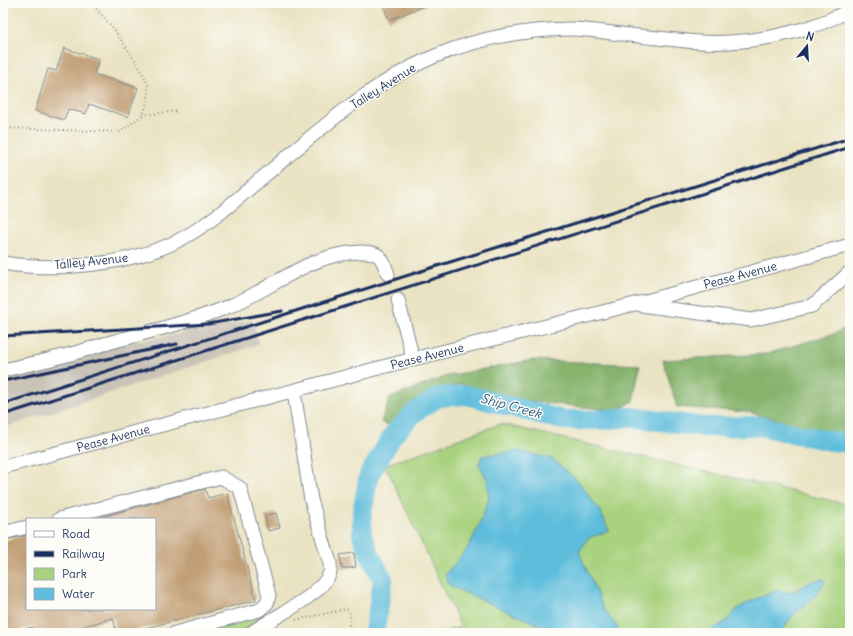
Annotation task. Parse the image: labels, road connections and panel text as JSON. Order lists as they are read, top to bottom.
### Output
{
  "streets": {
    "street": ["Talley Avenue", "Pease Avenue"]
  },
  "water": ["Ship Creek"],
  "legend": [
    "Road",
    "Railway",
    "Park",
    "Water"
  ],
  "north": "top"
}
